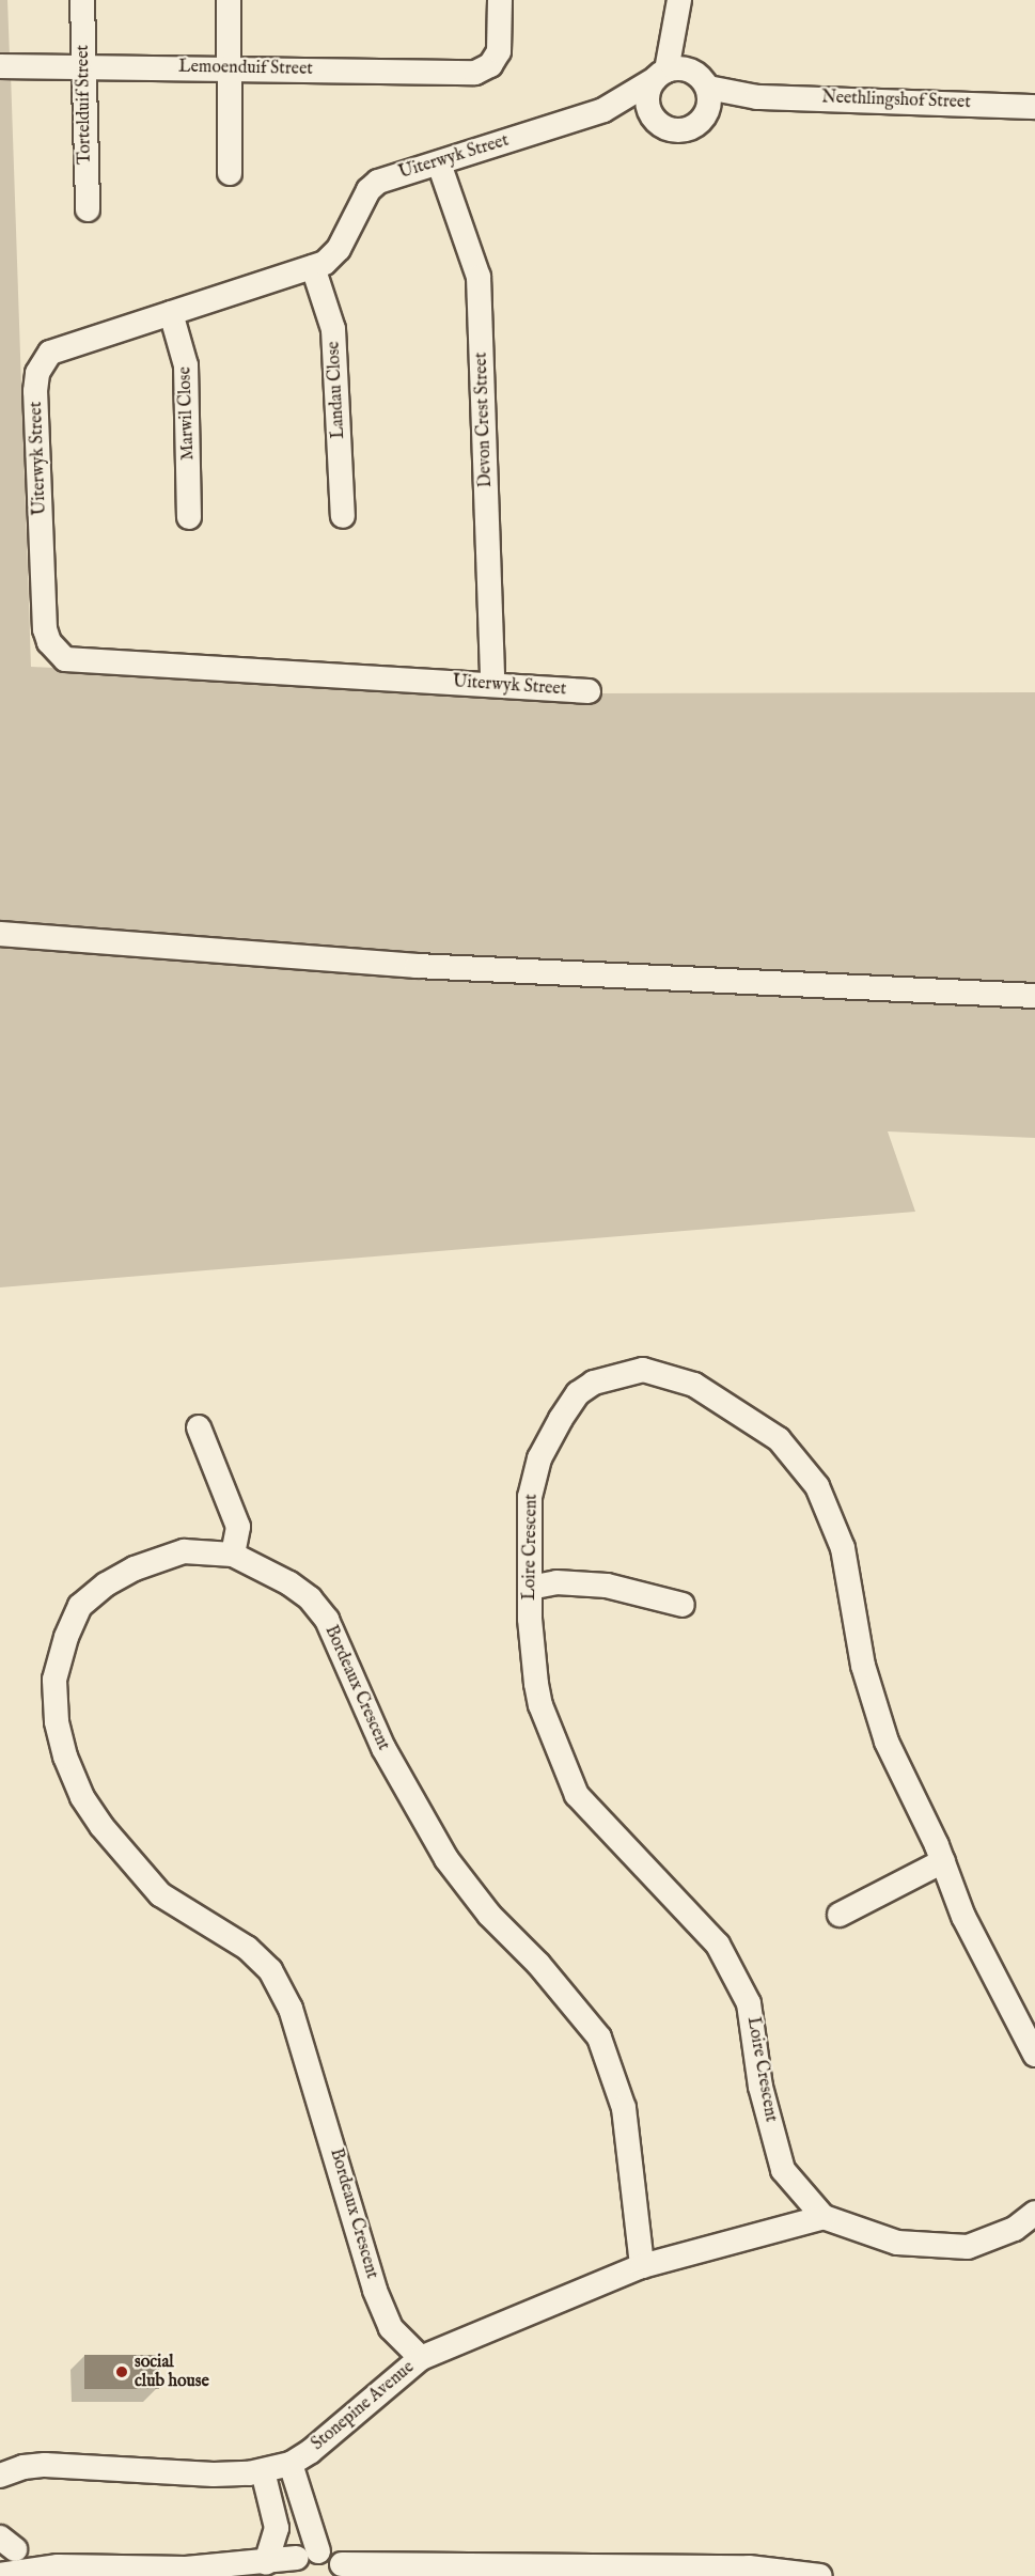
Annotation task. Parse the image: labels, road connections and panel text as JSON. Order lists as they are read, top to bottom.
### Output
{
  "streets": {
    "street": [
      "Lemoenduif Street",
      "Neethlingshof Street",
      "Tortelduif Street",
      "Uiterwyk Street",
      "Landau Close",
      "Marwil Close",
      "Devon Crest Street",
      "Loire Crescent",
      "Bordeaux Crescent",
      "Stonepine Avenue"
    ]
  },
  "crossings": [
    ["Lemoenduif Street", "Tortelduif Street"],
    ["Neethlingshof Street", "Uiterwyk Street"],
    ["Uiterwyk Street", "Landau Close"],
    ["Uiterwyk Street", "Marwil Close"],
    ["Uiterwyk Street", "Devon Crest Street"],
    ["Loire Crescent", "Stonepine Avenue"],
    ["Bordeaux Crescent", "Stonepine Avenue"]
  ],
  "places": ["social club house"]
}
